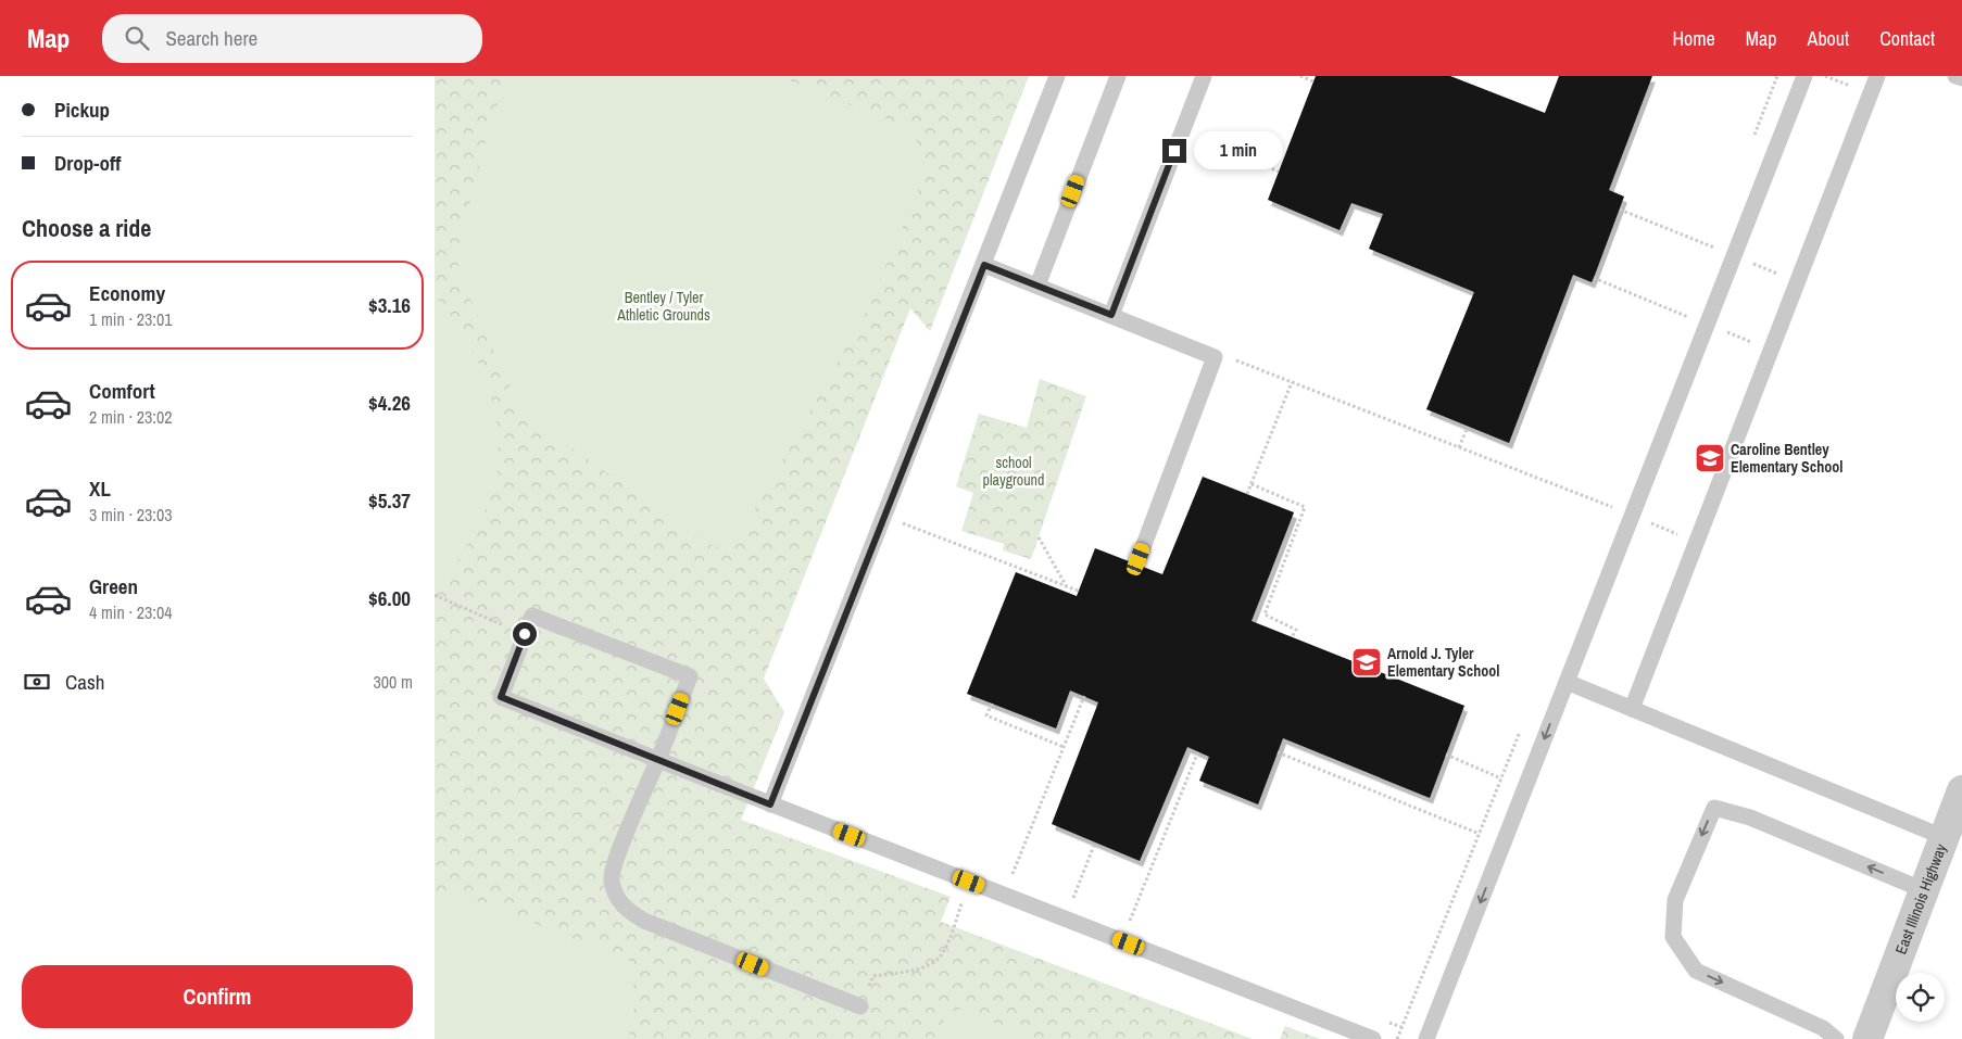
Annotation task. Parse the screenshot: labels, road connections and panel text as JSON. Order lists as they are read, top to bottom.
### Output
{
  "streets": {
    "street": ["East Illinois Highway"]
  },
  "parks": ["Bentley / Tyler Athletic Grounds", "school playground"],
  "places": {
    "school or university": ["Caroline Bentley Elementary School", "Arnold J. Tyler Elementary School"]
  },
  "page": {
    "header": "Map",
    "search": "Search here",
    "nav": [
      "Home",
      "Map",
      "About",
      "Contact"
    ],
    "banner": ["Pickup", "Drop-off"],
    "bubble": "1 min",
    "heading": "Choose a ride",
    "list": [
      {
        "name": "Economy",
        "note": "1 min · 23:01",
        "value": "$3.16"
      },
      {
        "name": "Comfort",
        "note": "2 min · 23:02",
        "value": "$4.26"
      },
      {
        "name": "XL",
        "note": "3 min · 23:03",
        "value": "$5.37"
      },
      {
        "name": "Green",
        "note": "4 min · 23:04",
        "value": "$6.00"
      }
    ],
    "pay": ["Cash", "300 m"],
    "buttons": "Confirm"
  }
}
